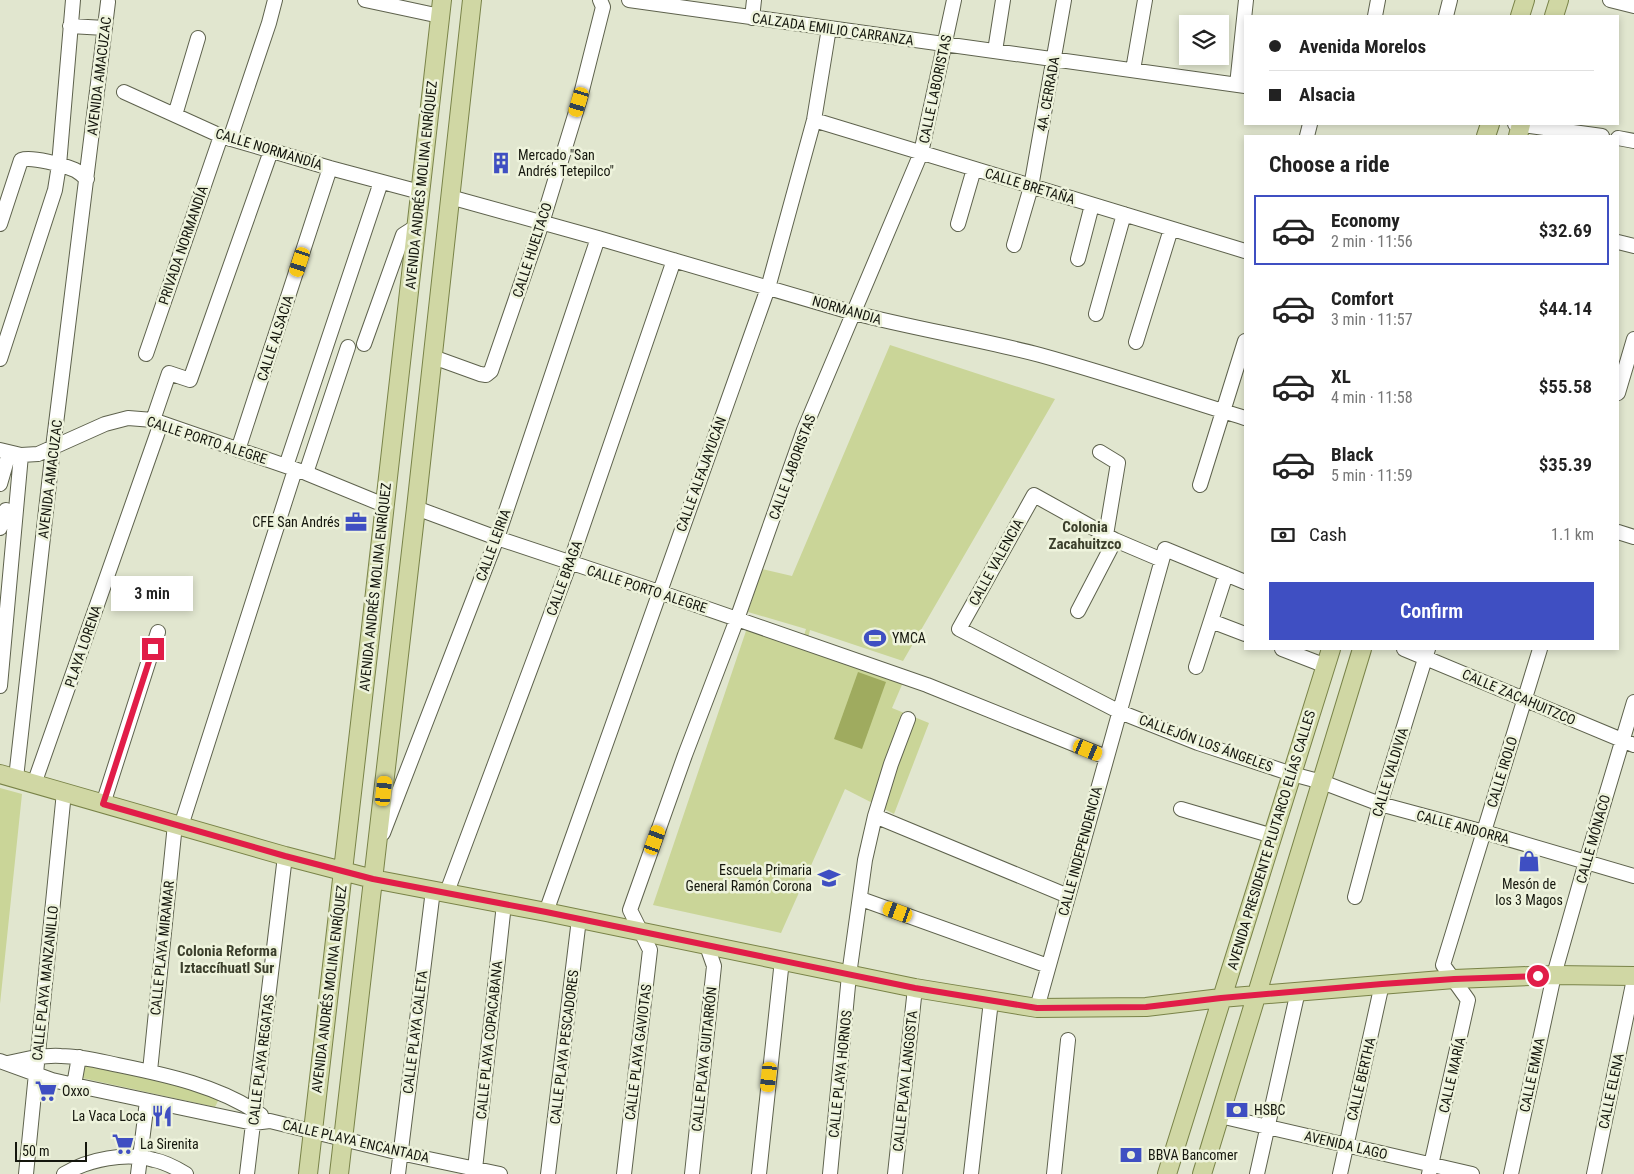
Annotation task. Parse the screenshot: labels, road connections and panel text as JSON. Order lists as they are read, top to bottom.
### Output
{
  "streets": {
    "main road": ["AVENIDA ANDRÉS MOLINA ENRÍQUEZ", "AVENIDA PRESIDENTE PLUTARCO ELÍAS CALLES"],
    "street": [
      "CALZADA EMILIO CARRANZA",
      "AVENIDA AMACUZAC",
      "CALLE LABORISTAS",
      "4A. CERRADA",
      "CALLE NORMANDÍA",
      "CALLE BRETAÑA",
      "PRIVADA NORMANDÍA",
      "CALLE HUELTACO",
      "NORMANDIA",
      "CALLE ALSACIA",
      "CALLE PORTO ALEGRE",
      "CALLE ALFAJAYUCÁN",
      "CALLE LEIRIA",
      "CALLE VALENCIA",
      "CALLE BRAGA",
      "PLAYA LORENA",
      "CALLE ZACAHUITZCO",
      "CALLEJÓN LOS ÁNGELES",
      "CALLE VALDIVIA",
      "CALLE IROLO",
      "CALLE ANDORRA",
      "CALLE MÓNACO",
      "CALLE INDEPENDENCIA",
      "CALLE PLAYA MIRAMAR",
      "CALLE PLAYA MANZANILLO",
      "CALLE PLAYA CALETA",
      "CALLE PLAYA COPACABANA",
      "CALLE PLAYA PESCADORES",
      "CALLE PLAYA GAVIOTAS",
      "CALLE PLAYA GUITARRÓN",
      "CALLE PLAYA REGATAS",
      "CALLE PLAYA HORNOS",
      "CALLE MARÍA",
      "CALLE EMMA",
      "CALLE BERTHA",
      "CALLE PLAYA LANGOSTA",
      "CALLE ELENA",
      "CALLE PLAYA ENCANTADA",
      "AVENIDA LAGO"
    ]
  },
  "crossings": [
    ["CALZADA EMILIO CARRANZA", "CALLE LABORISTAS"],
    ["CALZADA EMILIO CARRANZA", "4A. CERRADA"],
    ["CALZADA EMILIO CARRANZA", "CALLE ALFAJAYUCÁN"],
    ["AVENIDA AMACUZAC", "CALLE PORTO ALEGRE"],
    ["CALLE LABORISTAS", "CALLE BRETAÑA"],
    ["CALLE LABORISTAS", "NORMANDIA"],
    ["CALLE LABORISTAS", "CALLE PORTO ALEGRE"],
    ["CALLE LABORISTAS", "CALLE PLAYA GAVIOTAS"],
    ["4A. CERRADA", "CALLE BRETAÑA"],
    ["CALLE NORMANDÍA", "AVENIDA ANDRÉS MOLINA ENRÍQUEZ"],
    ["CALLE NORMANDÍA", "PRIVADA NORMANDÍA"],
    ["CALLE NORMANDÍA", "CALLE ALSACIA"],
    ["CALLE NORMANDÍA", "PLAYA LORENA"],
    ["AVENIDA ANDRÉS MOLINA ENRÍQUEZ", "CALLE PORTO ALEGRE"],
    ["AVENIDA ANDRÉS MOLINA ENRÍQUEZ", "CALLE PLAYA ENCANTADA"],
    ["CALLE BRETAÑA", "CALLE ALFAJAYUCÁN"],
    ["CALLE HUELTACO", "NORMANDIA"],
    ["NORMANDIA", "CALLE ALFAJAYUCÁN"],
    ["NORMANDIA", "CALLE LEIRIA"],
    ["NORMANDIA", "CALLE BRAGA"],
    ["CALLE ALSACIA", "CALLE PORTO ALEGRE"],
    ["CALLE PORTO ALEGRE", "CALLE ALFAJAYUCÁN"],
    ["CALLE PORTO ALEGRE", "CALLE LEIRIA"],
    ["CALLE PORTO ALEGRE", "CALLE BRAGA"],
    ["CALLE PORTO ALEGRE", "PLAYA LORENA"],
    ["CALLE PORTO ALEGRE", "CALLE INDEPENDENCIA"],
    ["CALLE PORTO ALEGRE", "CALLE PLAYA MIRAMAR"],
    ["CALLE VALENCIA", "CALLEJÓN LOS ÁNGELES"],
    ["CALLE BRAGA", "CALLE PLAYA CALETA"],
    ["CALLE ZACAHUITZCO", "CALLE VALDIVIA"],
    ["CALLE ZACAHUITZCO", "CALLE IROLO"],
    ["CALLE ZACAHUITZCO", "CALLE MÓNACO"],
    ["CALLEJÓN LOS ÁNGELES", "CALLE ANDORRA"],
    ["CALLEJÓN LOS ÁNGELES", "AVENIDA PRESIDENTE PLUTARCO ELÍAS CALLES"],
    ["CALLEJÓN LOS ÁNGELES", "CALLE INDEPENDENCIA"],
    ["CALLE VALDIVIA", "CALLE ANDORRA"],
    ["CALLE IROLO", "CALLE ANDORRA"],
    ["CALLE IROLO", "CALLE MARÍA"],
    ["CALLE ANDORRA", "CALLE MÓNACO"],
    ["CALLE ANDORRA", "AVENIDA PRESIDENTE PLUTARCO ELÍAS CALLES"],
    ["CALLE MÓNACO", "CALLE EMMA"],
    ["CALLE PLAYA MIRAMAR", "CALLE PLAYA ENCANTADA"],
    ["CALLE PLAYA MANZANILLO", "CALLE PLAYA ENCANTADA"],
    ["CALLE PLAYA CALETA", "CALLE PLAYA ENCANTADA"],
    ["CALLE PLAYA COPACABANA", "CALLE PLAYA ENCANTADA"],
    ["CALLE PLAYA REGATAS", "CALLE PLAYA ENCANTADA"],
    ["CALLE MARÍA", "AVENIDA LAGO"],
    ["CALLE BERTHA", "AVENIDA LAGO"]
  ],
  "districts": ["Colonia Zacahuitzco", "Colonia Reforma Iztaccíhuatl Sur"],
  "places": {
    "building": ["Mercado \"San Andrés Tetepilco\""],
    "office": ["CFE San Andrés"],
    "sports": ["YMCA"],
    "shop": ["Mesón de los 3 Magos"],
    "school or university": ["Escuela Primaria General Ramón Corona"],
    "supermarket": ["Oxxo", "La Sirenita"],
    "bank": ["HSBC", "BBVA Bancomer"],
    "restaurant": ["La Vaca Loca"]
  },
  "scale_bar": "50 m",
  "page": {
    "banner": ["Avenida Morelos", "Alsacia"],
    "heading": "Choose a ride",
    "list": [
      {
        "name": "Economy",
        "note": "2 min · 11:56",
        "value": "$32.69"
      },
      {
        "name": "Comfort",
        "note": "3 min · 11:57",
        "value": "$44.14"
      },
      {
        "name": "XL",
        "note": "4 min · 11:58",
        "value": "$55.58"
      },
      {
        "name": "Black",
        "note": "5 min · 11:59",
        "value": "$35.39"
      }
    ],
    "pay": ["Cash", "1.1 km"],
    "buttons": "Confirm",
    "bubble": "3 min",
    "scale": "50 m"
  }
}
